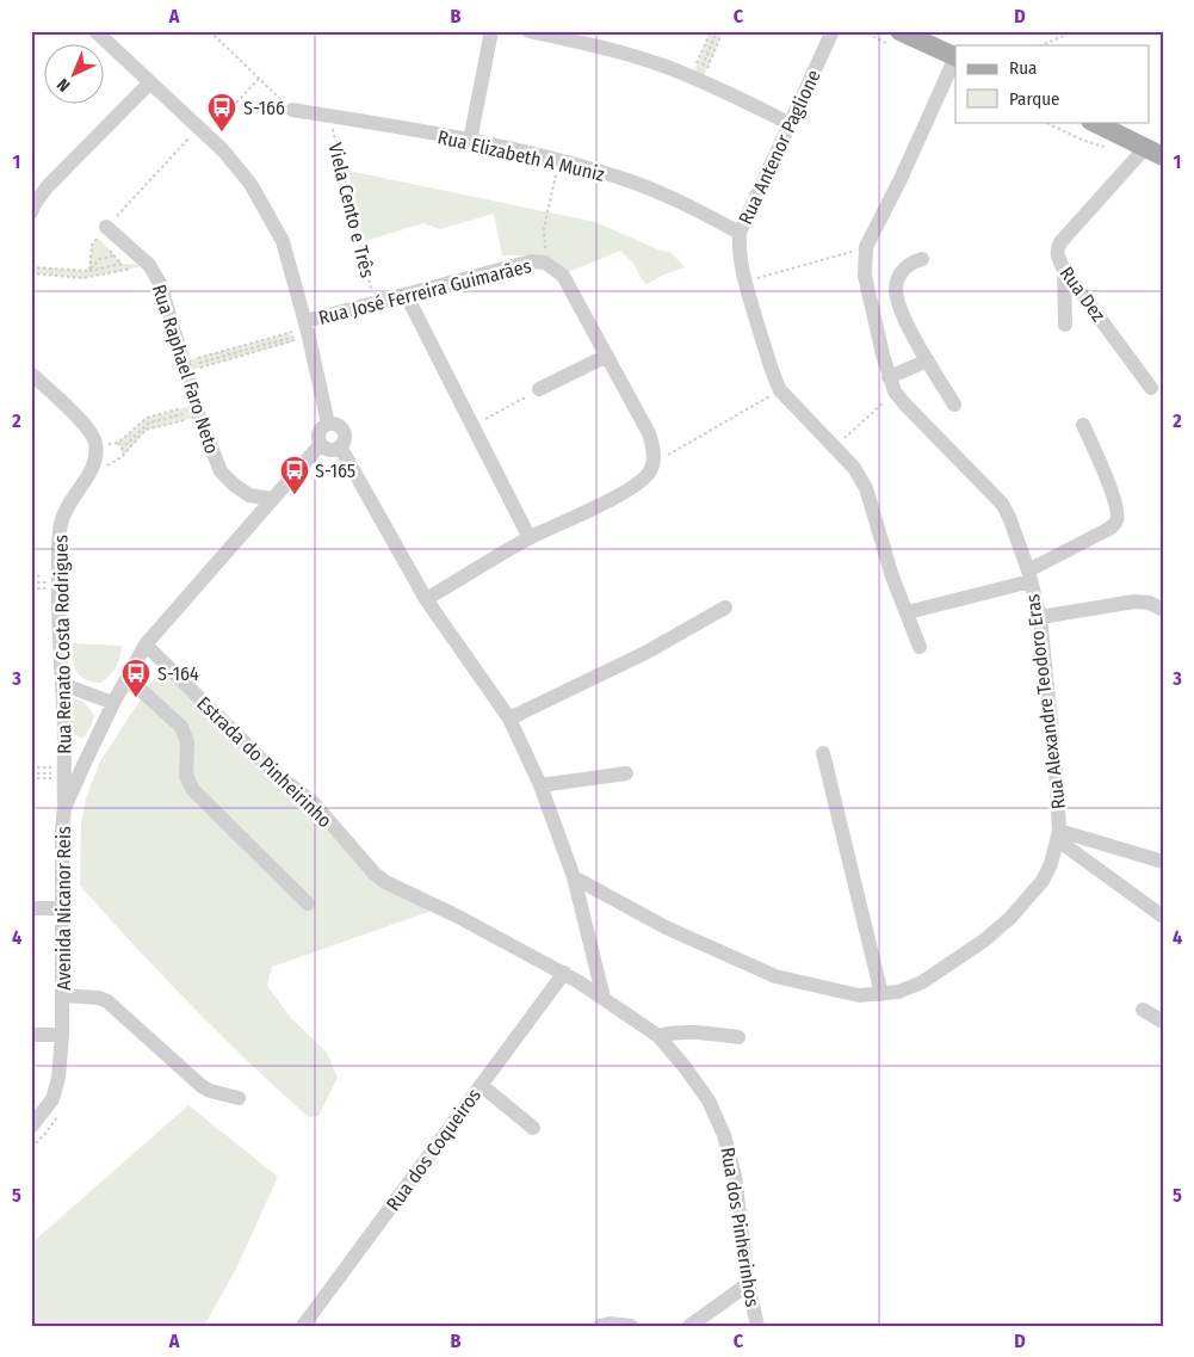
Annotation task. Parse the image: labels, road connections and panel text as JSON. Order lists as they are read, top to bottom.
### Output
{
  "streets": {
    "street": [
      "Rua Antenor Paglione",
      "Rua Elizabeth A Muniz",
      "Rua José Ferreira Guimarães",
      "Rua Dez",
      "Rua Raphael Faro Neto",
      "Rua Renato Costa Rodrigues",
      "Rua Alexandre Teodoro Eras",
      "Estrada do Pinheirinho",
      "Avenida Nicanor Reis",
      "Rua dos Coqueiros",
      "Rua dos Pinherinhos"
    ],
    "path": ["Viela Cento e Três"]
  },
  "crossings": [
    ["Rua Antenor Paglione", "Rua Elizabeth A Muniz"],
    ["Rua Elizabeth A Muniz", "Viela Cento e Três"],
    ["Viela Cento e Três", "Rua José Ferreira Guimarães"],
    ["Rua Raphael Faro Neto", "Avenida Nicanor Reis"],
    ["Rua Renato Costa Rodrigues", "Avenida Nicanor Reis"],
    ["Estrada do Pinheirinho", "Avenida Nicanor Reis"],
    ["Estrada do Pinheirinho", "Rua dos Coqueiros"],
    ["Estrada do Pinheirinho", "Rua dos Pinherinhos"]
  ],
  "places": {
    "bus stop": ["S-166", "S-165", "S-164"]
  },
  "legend": ["Rua", "Parque"],
  "north": "bottom left",
  "grid": {
    "columns": [
      "A",
      "B",
      "C",
      "D"
    ],
    "rows": [
      "1",
      "2",
      "3",
      "4",
      "5"
    ]
  }
}
